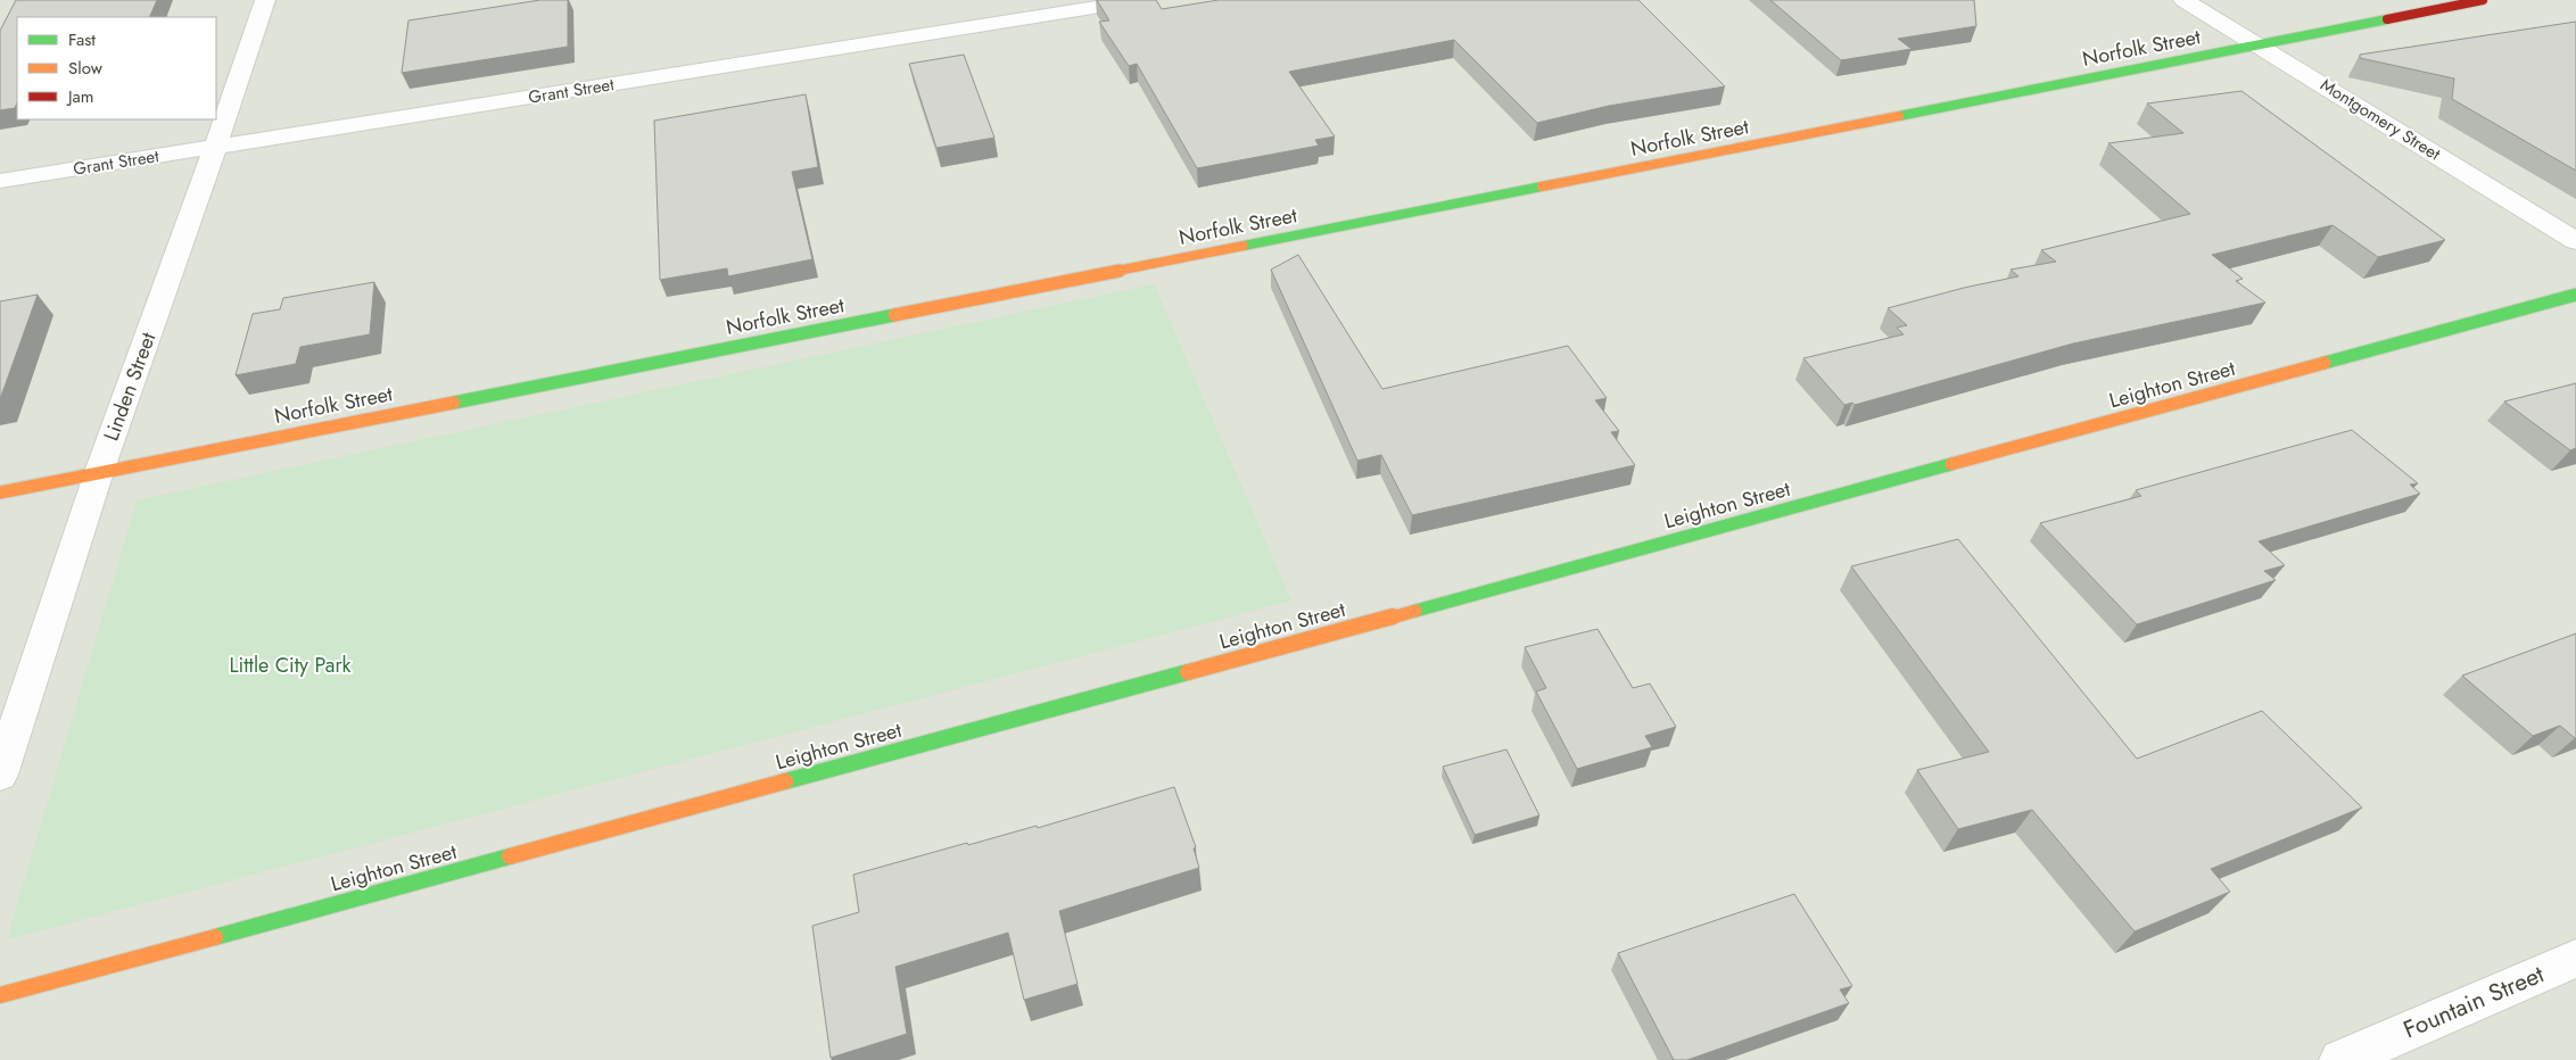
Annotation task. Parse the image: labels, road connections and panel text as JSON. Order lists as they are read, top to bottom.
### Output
{
  "streets": {
    "street": [
      "Norfolk Street",
      "Grant Street",
      "Montgomery Street",
      "Leighton Street",
      "Linden Street",
      "Fountain Street"
    ]
  },
  "crossings": [
    ["Norfolk Street", "Montgomery Street"],
    ["Norfolk Street", "Linden Street"],
    ["Grant Street", "Linden Street"]
  ],
  "parks": ["Little City Park"],
  "legend": ["Fast", "Slow", "Jam"]
}
